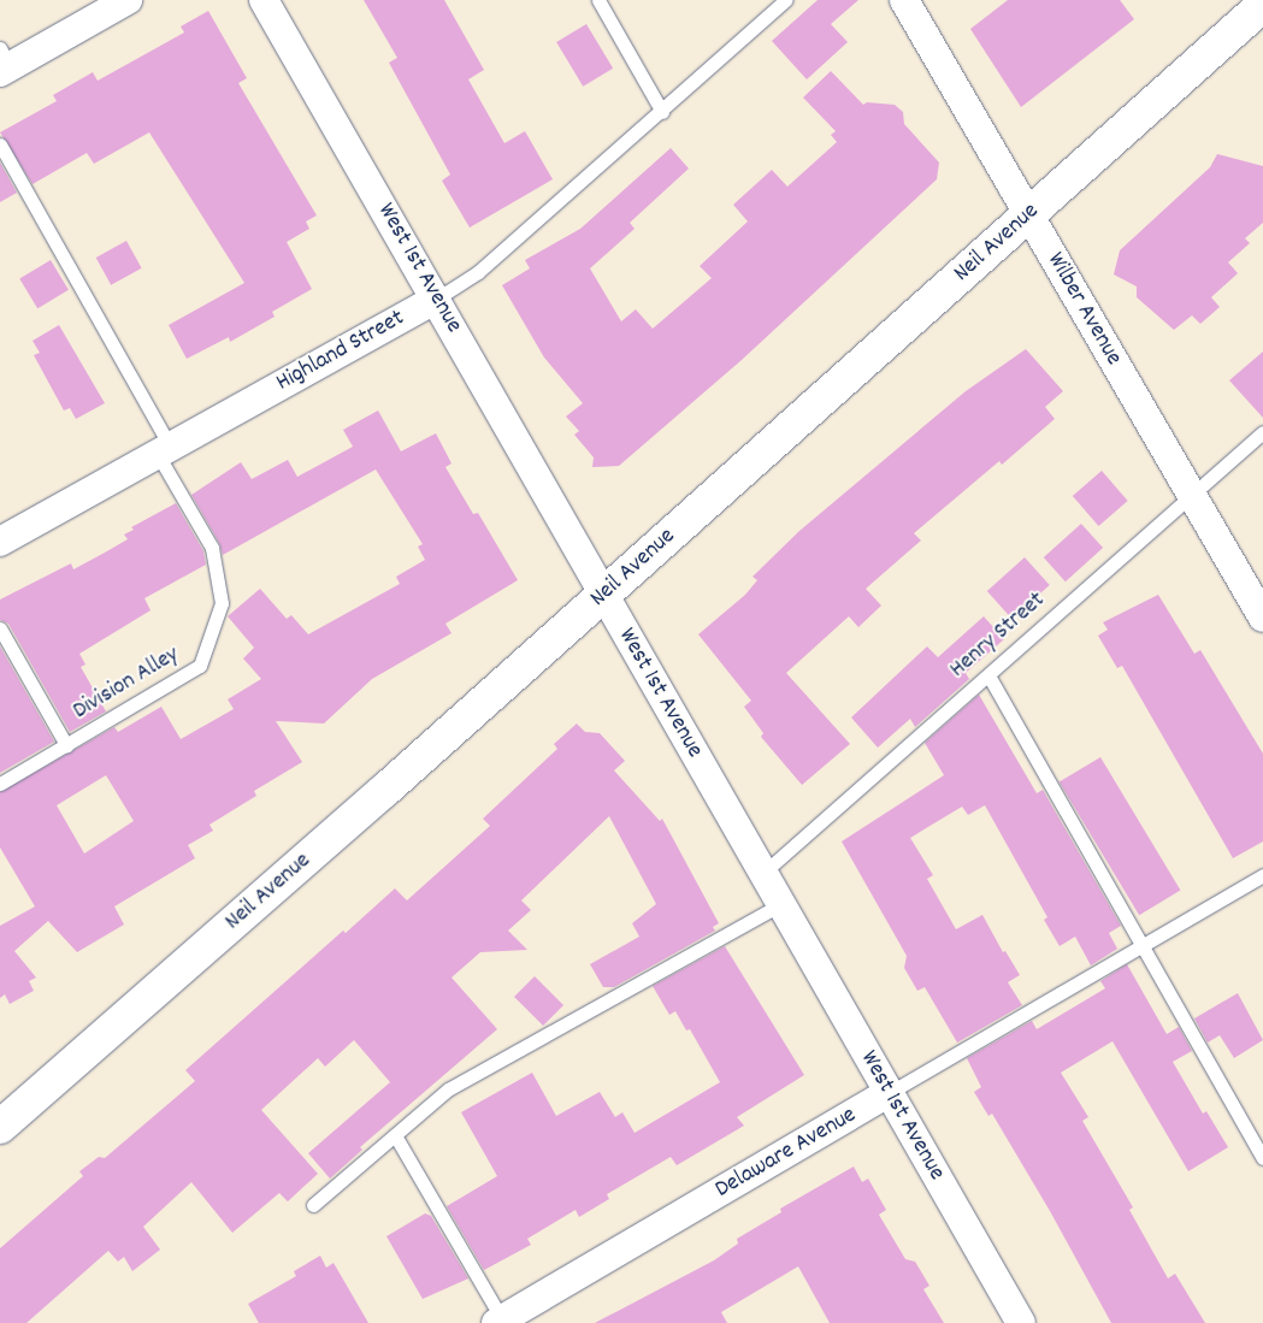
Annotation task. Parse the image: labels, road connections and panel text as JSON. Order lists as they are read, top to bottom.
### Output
{
  "streets": {
    "street": [
      "Neil Avenue",
      "West 1st Avenue",
      "Wilber Avenue",
      "Highland Street",
      "Delaware Avenue"
    ],
    "lane": ["Henry Street", "Division Alley"]
  },
  "crossings": [
    ["Neil Avenue", "West 1st Avenue"],
    ["Neil Avenue", "Wilber Avenue"],
    ["West 1st Avenue", "Highland Street"],
    ["West 1st Avenue", "Henry Street"],
    ["West 1st Avenue", "Delaware Avenue"],
    ["Wilber Avenue", "Henry Street"],
    ["Highland Street", "Division Alley"]
  ]
}
